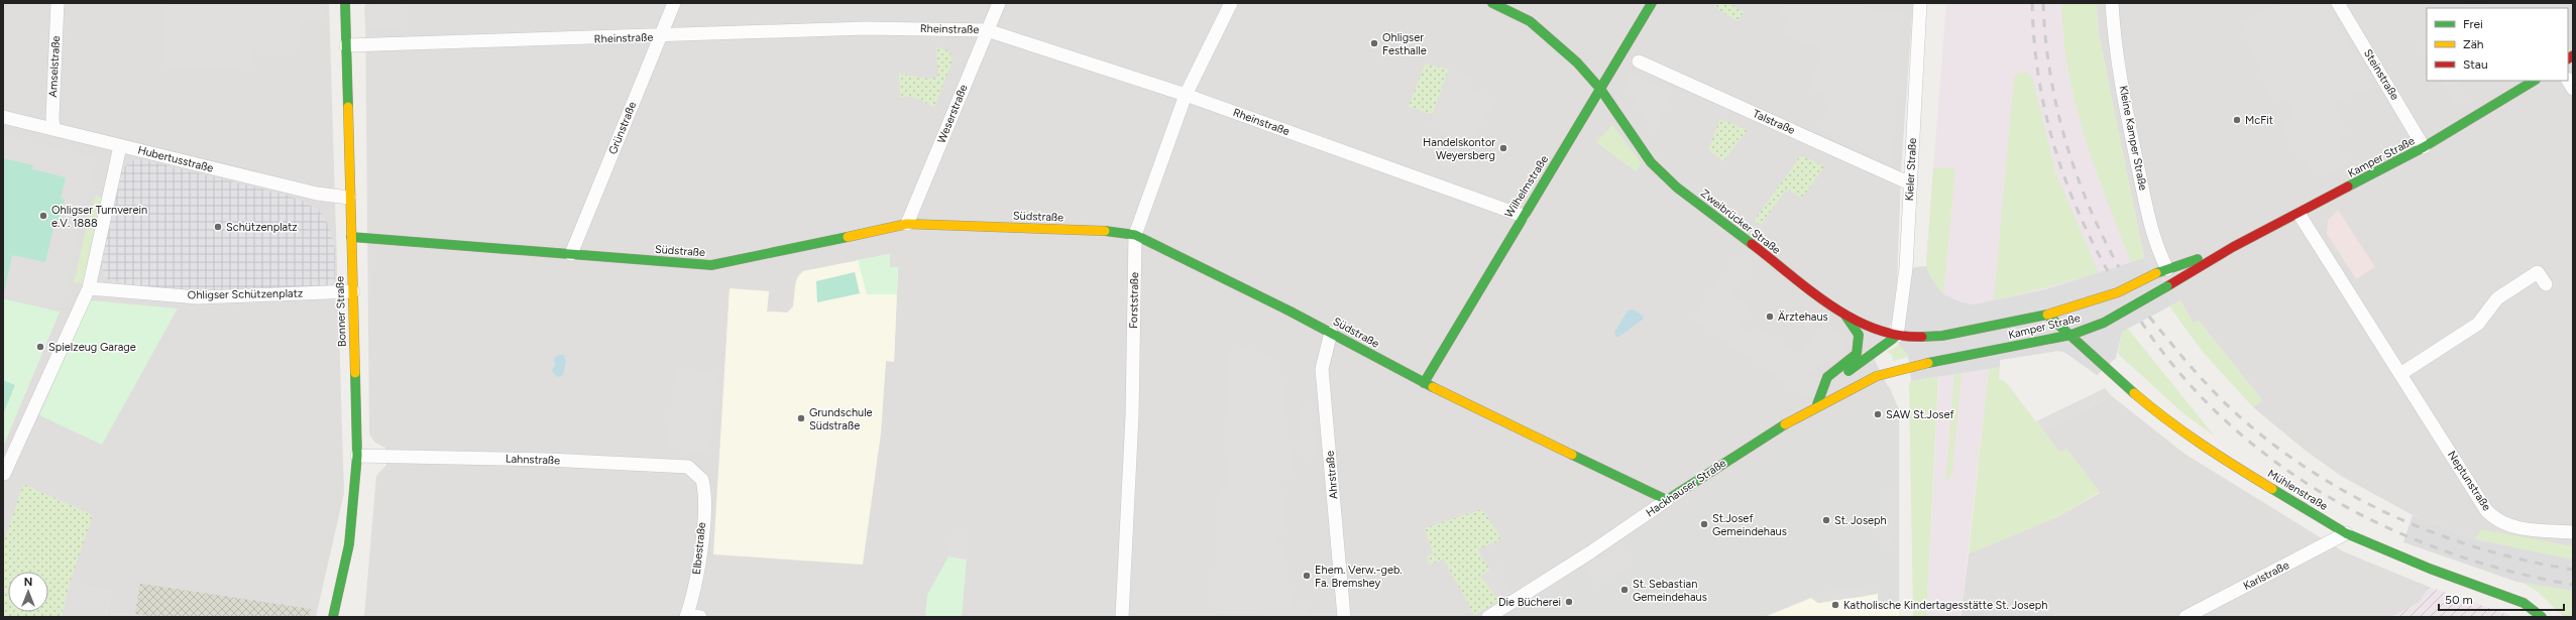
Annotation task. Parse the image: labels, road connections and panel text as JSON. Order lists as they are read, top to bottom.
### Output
{
  "streets": {
    "main road": [
      "Kamper Straße",
      "Wilhelmstraße",
      "Südstraße",
      "Zweibrücker Straße",
      "Bonner Straße",
      "Hackhauser Straße",
      "Mühlenstraße"
    ],
    "street": [
      "Rheinstraße",
      "Amselstraße",
      "Steinstraße",
      "Weserstraße",
      "Talstraße",
      "Grünstraße",
      "Kleine Kamper Straße",
      "Hubertusstraße",
      "Kieler Straße",
      "Ohligser Schützenplatz",
      "Forststraße",
      "Lahnstraße",
      "Ahrstraße",
      "Neptunstraße",
      "Elbestraße",
      "Karlstraße"
    ]
  },
  "crossings": [
    ["Rheinstraße", "Weserstraße"],
    ["Rheinstraße", "Grünstraße"],
    ["Rheinstraße", "Wilhelmstraße"],
    ["Rheinstraße", "Forststraße"],
    ["Rheinstraße", "Bonner Straße"],
    ["Amselstraße", "Hubertusstraße"],
    ["Steinstraße", "Kamper Straße"],
    ["Weserstraße", "Südstraße"],
    ["Talstraße", "Kieler Straße"],
    ["Grünstraße", "Südstraße"],
    ["Kleine Kamper Straße", "Kamper Straße"],
    ["Kamper Straße", "Kieler Straße"],
    ["Kamper Straße", "Zweibrücker Straße"],
    ["Kamper Straße", "Neptunstraße"],
    ["Kamper Straße", "Hackhauser Straße"],
    ["Kamper Straße", "Mühlenstraße"],
    ["Hubertusstraße", "Bonner Straße"],
    ["Kieler Straße", "Zweibrücker Straße"],
    ["Wilhelmstraße", "Südstraße"],
    ["Wilhelmstraße", "Zweibrücker Straße"],
    ["Südstraße", "Forststraße"],
    ["Südstraße", "Bonner Straße"],
    ["Südstraße", "Ahrstraße"],
    ["Südstraße", "Hackhauser Straße"],
    ["Ohligser Schützenplatz", "Bonner Straße"],
    ["Bonner Straße", "Lahnstraße"],
    ["Lahnstraße", "Elbestraße"],
    ["Mühlenstraße", "Karlstraße"]
  ],
  "places": [
    "Ohligser Festhalle",
    "McFit",
    "Handelskontor Weyersberg",
    "Ohligser Turnverein e.V. 1888",
    "Schützenplatz",
    "Ärztehaus",
    "Spielzeug Garage",
    "SAW St.Josef",
    "Grundschule Südstraße",
    "St. Joseph",
    "St.Josef Gemeindehaus",
    "Ehem. Verw.-geb. Fa. Bremshey",
    "St. Sebastian Gemeindehaus",
    "Die Bücherei",
    "Katholische Kindertagesstätte St. Joseph"
  ],
  "legend": ["Frei", "Zäh", "Stau"],
  "scale_bar": "50 m",
  "north": "top"
}
